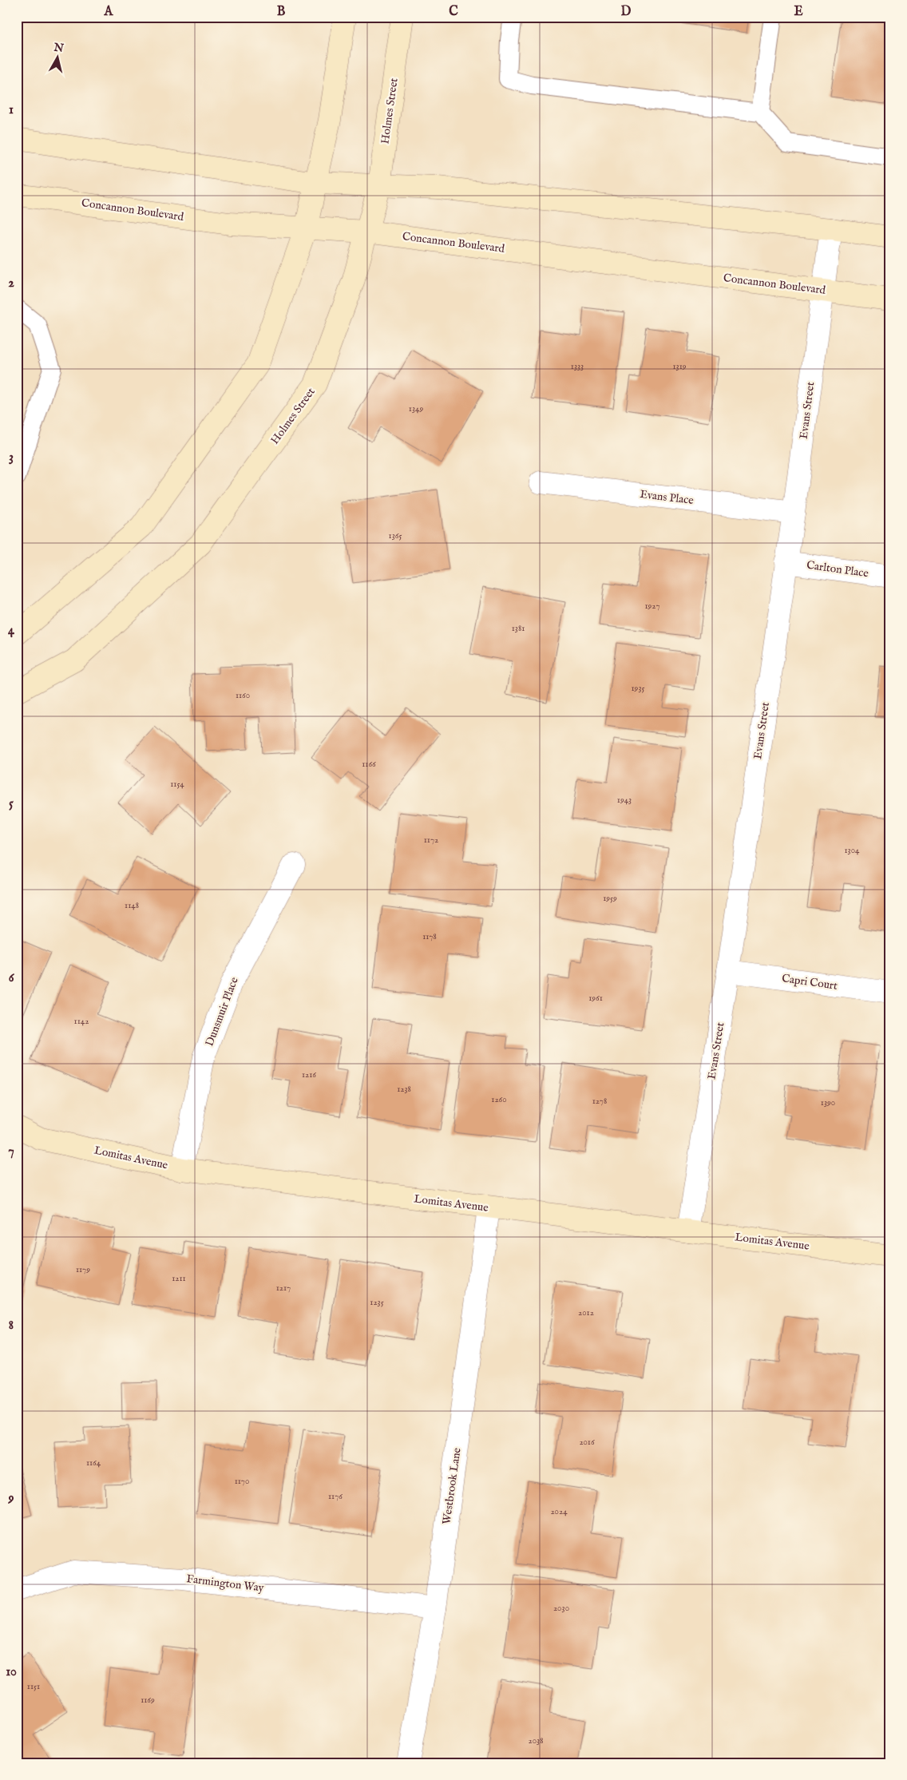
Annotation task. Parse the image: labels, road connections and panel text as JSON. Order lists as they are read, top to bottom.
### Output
{
  "streets": {
    "main road": ["Holmes Street", "Concannon Boulevard", "Lomitas Avenue"],
    "street": [
      "Evans Street",
      "Evans Place",
      "Carlton Place",
      "Capri Court",
      "Dunsmuir Place",
      "Westbrook Lane",
      "Farmington Way"
    ]
  },
  "crossings": [
    ["Holmes Street", "Concannon Boulevard"],
    ["Concannon Boulevard", "Evans Street"],
    ["Evans Street", "Evans Place"],
    ["Evans Street", "Carlton Place"],
    ["Evans Street", "Capri Court"],
    ["Evans Street", "Lomitas Avenue"],
    ["Dunsmuir Place", "Lomitas Avenue"],
    ["Lomitas Avenue", "Westbrook Lane"],
    ["Westbrook Lane", "Farmington Way"]
  ],
  "house_numbers": [
    "1333",
    "1319",
    "1349",
    "1365",
    "1927",
    "1381",
    "1935",
    "1160",
    "1166",
    "1154",
    "1943",
    "1172",
    "1304",
    "1959",
    "1148",
    "1178",
    "1961",
    "1142",
    "1216",
    "1238",
    "1260",
    "1278",
    "1390",
    "1179",
    "1211",
    "1217",
    "1235",
    "2012",
    "2016",
    "1164",
    "1170",
    "1176",
    "2024",
    "2030",
    "1151",
    "1169",
    "2038"
  ],
  "north": "top",
  "grid": {
    "columns": [
      "A",
      "B",
      "C",
      "D",
      "E"
    ],
    "rows": [
      "1",
      "2",
      "3",
      "4",
      "5",
      "6",
      "7",
      "8",
      "9",
      "10"
    ]
  }
}
